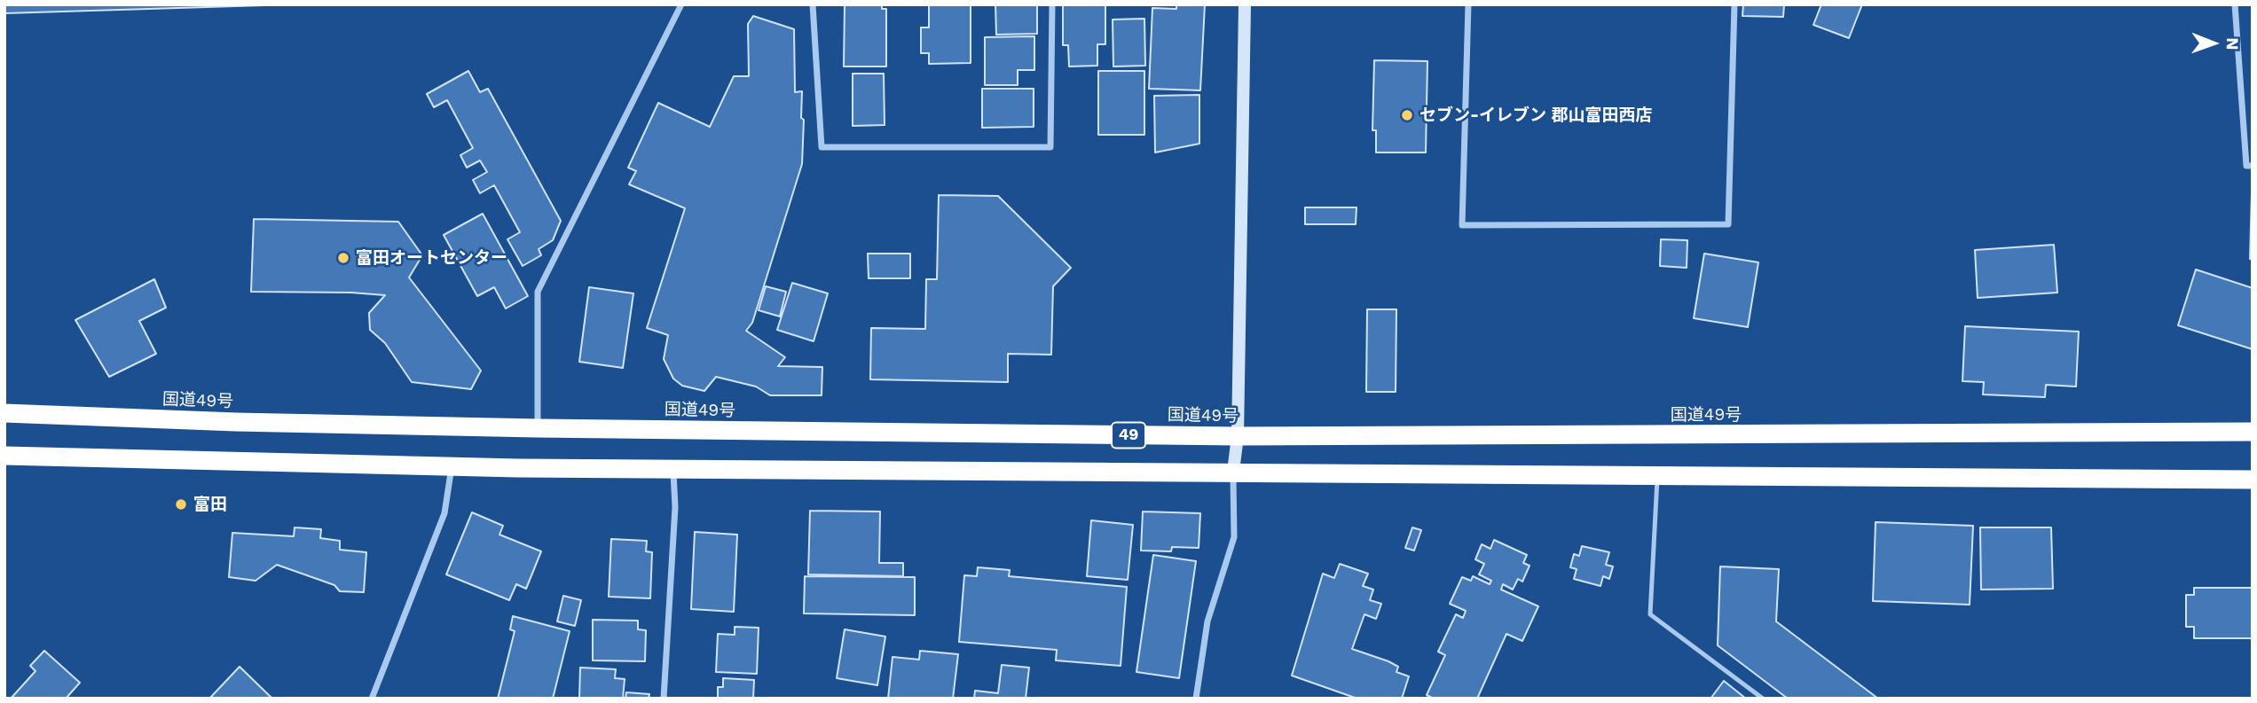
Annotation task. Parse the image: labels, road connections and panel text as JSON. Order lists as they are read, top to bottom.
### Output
{
  "streets": {
    "highway": ["国道49号", "49"]
  },
  "places": ["セブン-イレブン 郡山富田西店", "富田オートセンター", "富田"],
  "north": "right"
}
